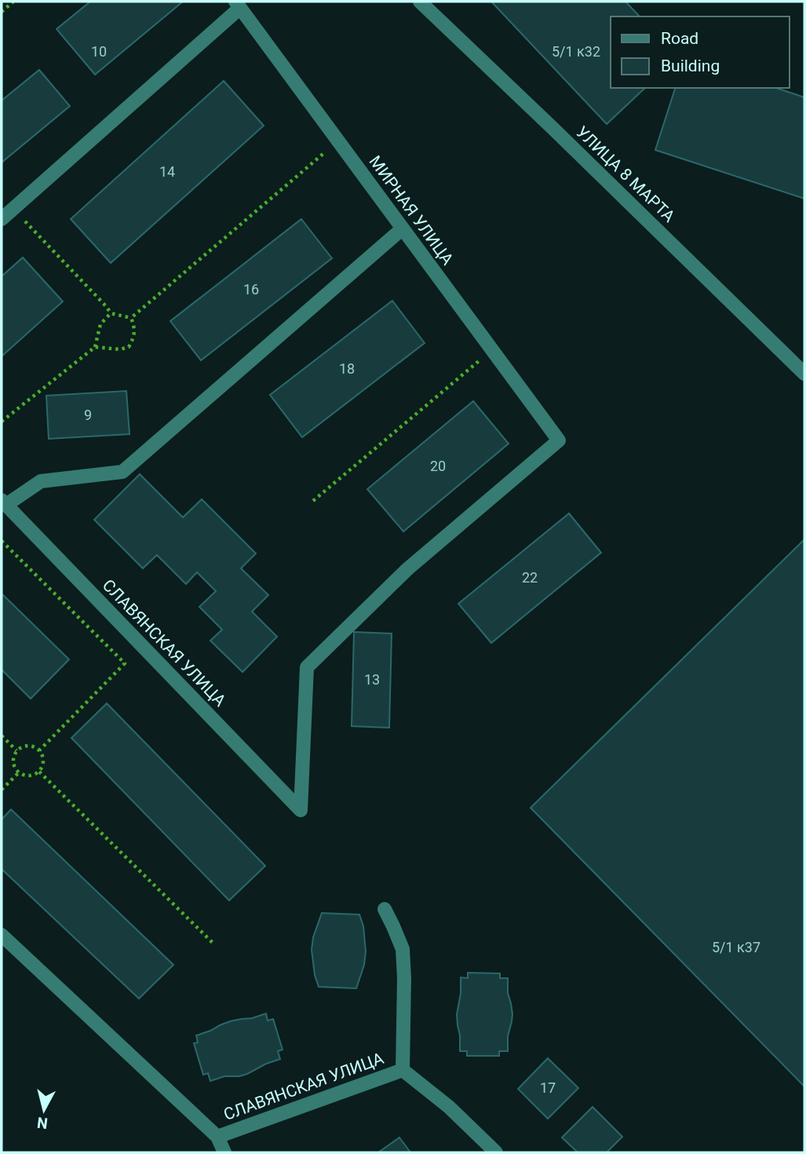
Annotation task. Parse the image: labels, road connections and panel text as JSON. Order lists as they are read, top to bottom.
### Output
{
  "streets": {
    "street": ["УЛИЦА 8 МАРТА", "МИРНАЯ УЛИЦА", "СЛАВЯНСКАЯ УЛИЦА"]
  },
  "crossings": [
    ["МИРНАЯ УЛИЦА", "СЛАВЯНСКАЯ УЛИЦА"]
  ],
  "house_numbers": [
    "10",
    "5/1 к32",
    "14",
    "16",
    "18",
    "9",
    "20",
    "22",
    "13",
    "5/1 к37",
    "17"
  ],
  "legend": ["Road", "Building"],
  "north": "bottom"
}
